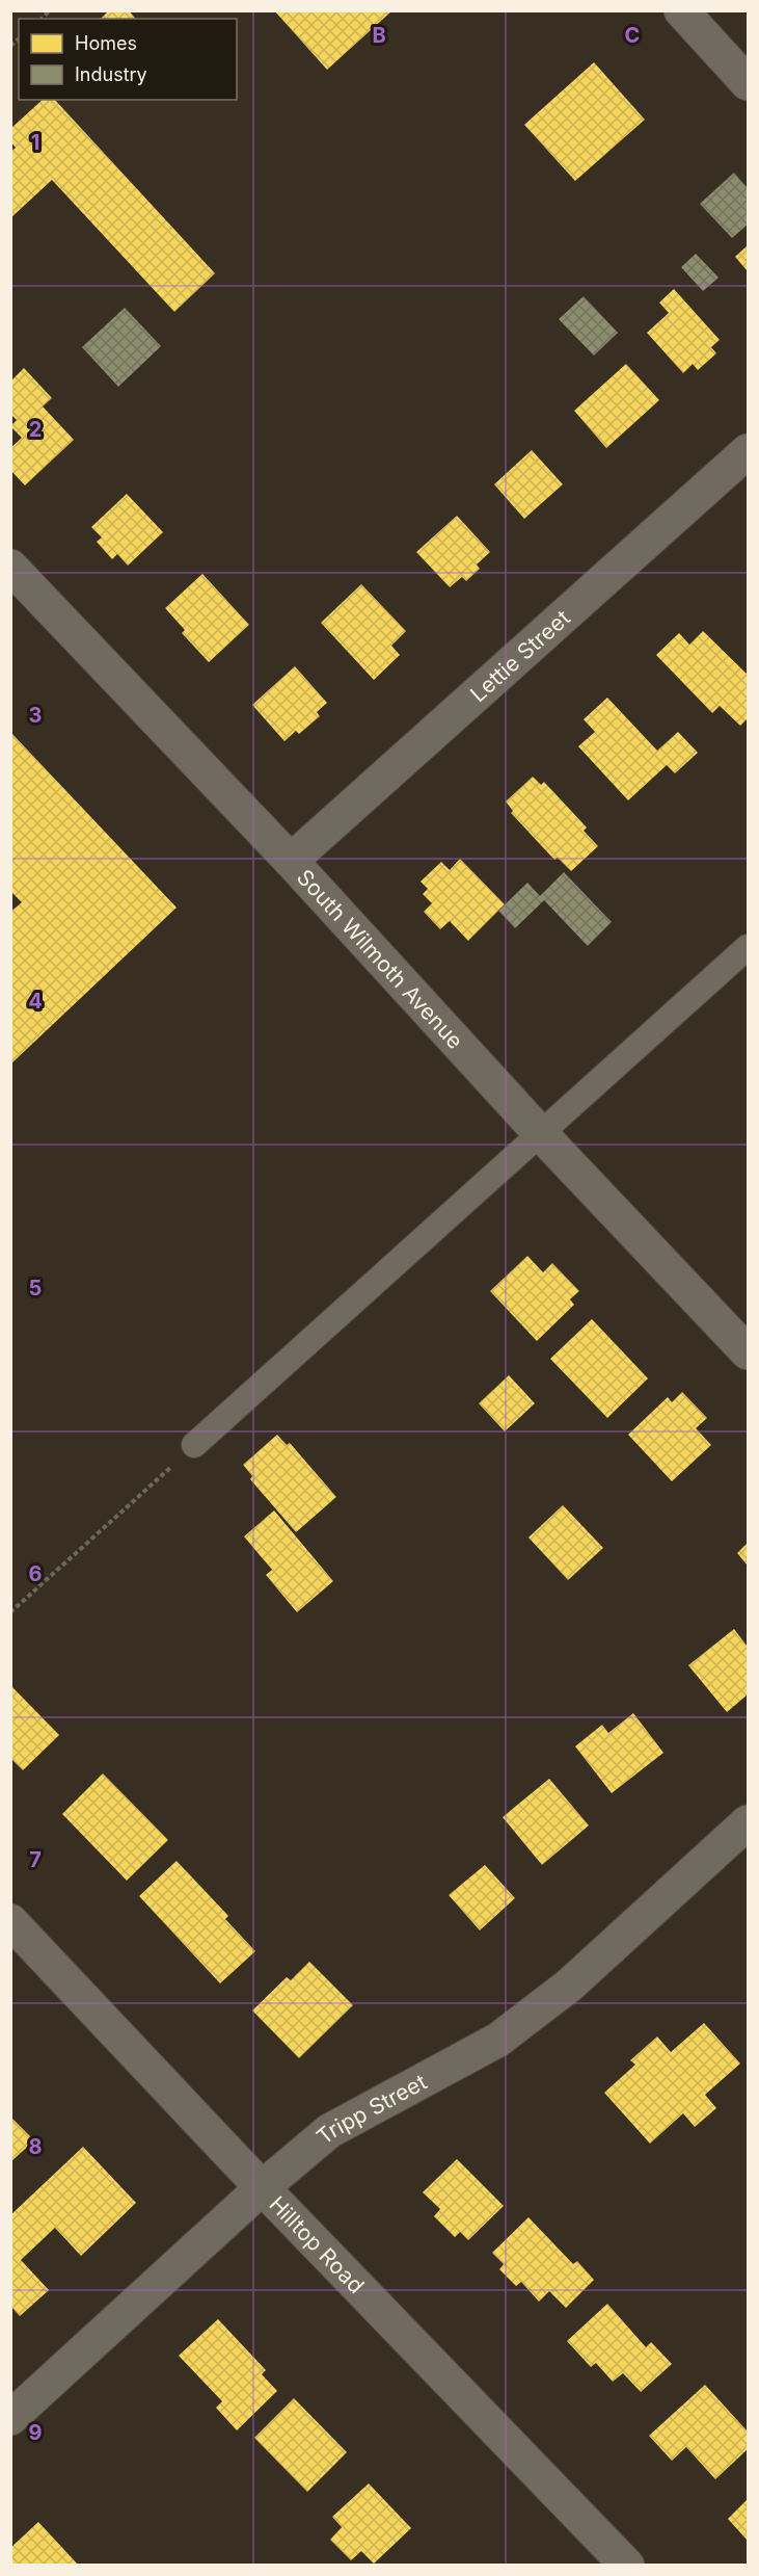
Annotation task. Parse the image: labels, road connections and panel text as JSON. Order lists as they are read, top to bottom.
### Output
{
  "streets": {
    "street": [
      "Lettie Street",
      "South Wilmoth Avenue",
      "Tripp Street",
      "Hilltop Road"
    ]
  },
  "crossings": [
    ["Lettie Street", "South Wilmoth Avenue"],
    ["Tripp Street", "Hilltop Road"]
  ],
  "legend": ["Homes", "Industry"],
  "grid": {
    "columns": ["B", "C"],
    "rows": [
      "1",
      "2",
      "3",
      "4",
      "5",
      "6",
      "7",
      "8",
      "9"
    ]
  }
}
